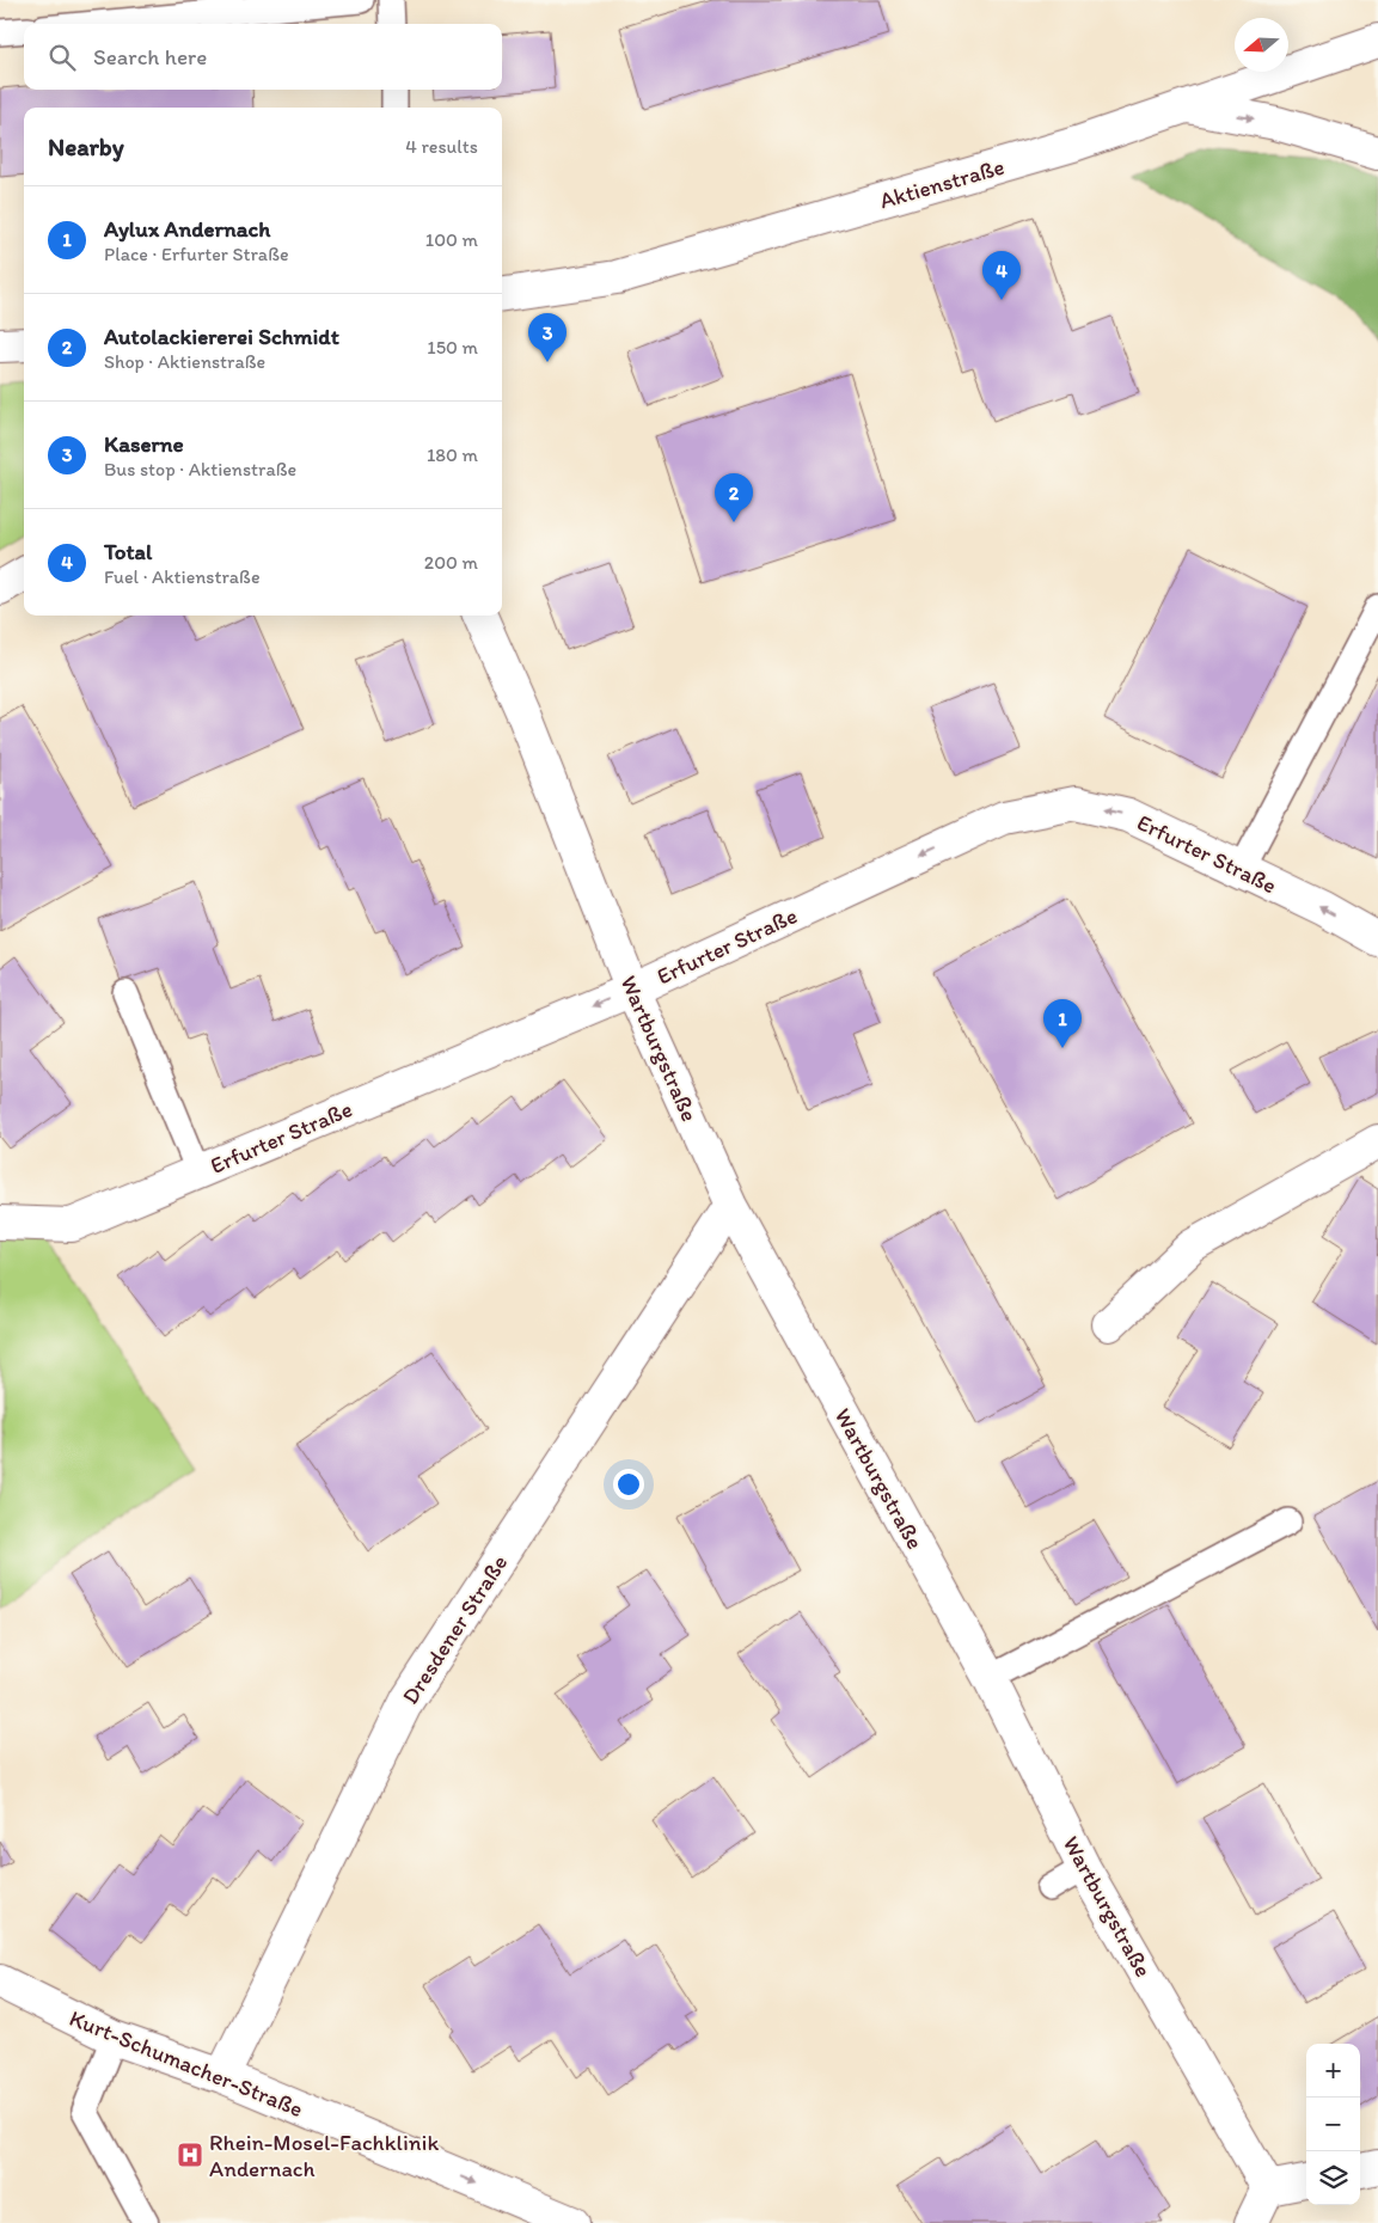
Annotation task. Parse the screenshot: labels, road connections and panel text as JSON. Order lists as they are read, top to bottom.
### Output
{
  "streets": {
    "main road": [
      "Aktienstraße",
      "Erfurter Straße",
      "Wartburgstraße",
      "Dresdener Straße",
      "Kurt-Schumacher-Straße"
    ]
  },
  "crossings": [
    ["Erfurter Straße", "Wartburgstraße"],
    ["Wartburgstraße", "Dresdener Straße"],
    ["Dresdener Straße", "Kurt-Schumacher-Straße"]
  ],
  "one_way": ["Erfurter Straße", "Kurt-Schumacher-Straße"],
  "places": {
    "hospital": ["Rhein-Mosel-Fachklinik Andernach"]
  },
  "north": "left",
  "page": {
    "search": "Search here",
    "heading": ["Nearby", "4 results"],
    "list": [
      {
        "mark": "1",
        "name": "Aylux Andernach",
        "note": "Place · Erfurter Straße",
        "value": "100 m"
      },
      {
        "mark": "2",
        "name": "Autolackiererei Schmidt",
        "note": "Shop · Aktienstraße",
        "value": "150 m"
      },
      {
        "mark": "3",
        "name": "Kaserne",
        "note": "Bus stop · Aktienstraße",
        "value": "180 m"
      },
      {
        "mark": "4",
        "name": "Total",
        "note": "Fuel · Aktienstraße",
        "value": "200 m"
      }
    ],
    "pins": [
      "4",
      "3",
      "2",
      "1"
    ],
    "map_buttons": ["+", "−"]
  }
}
